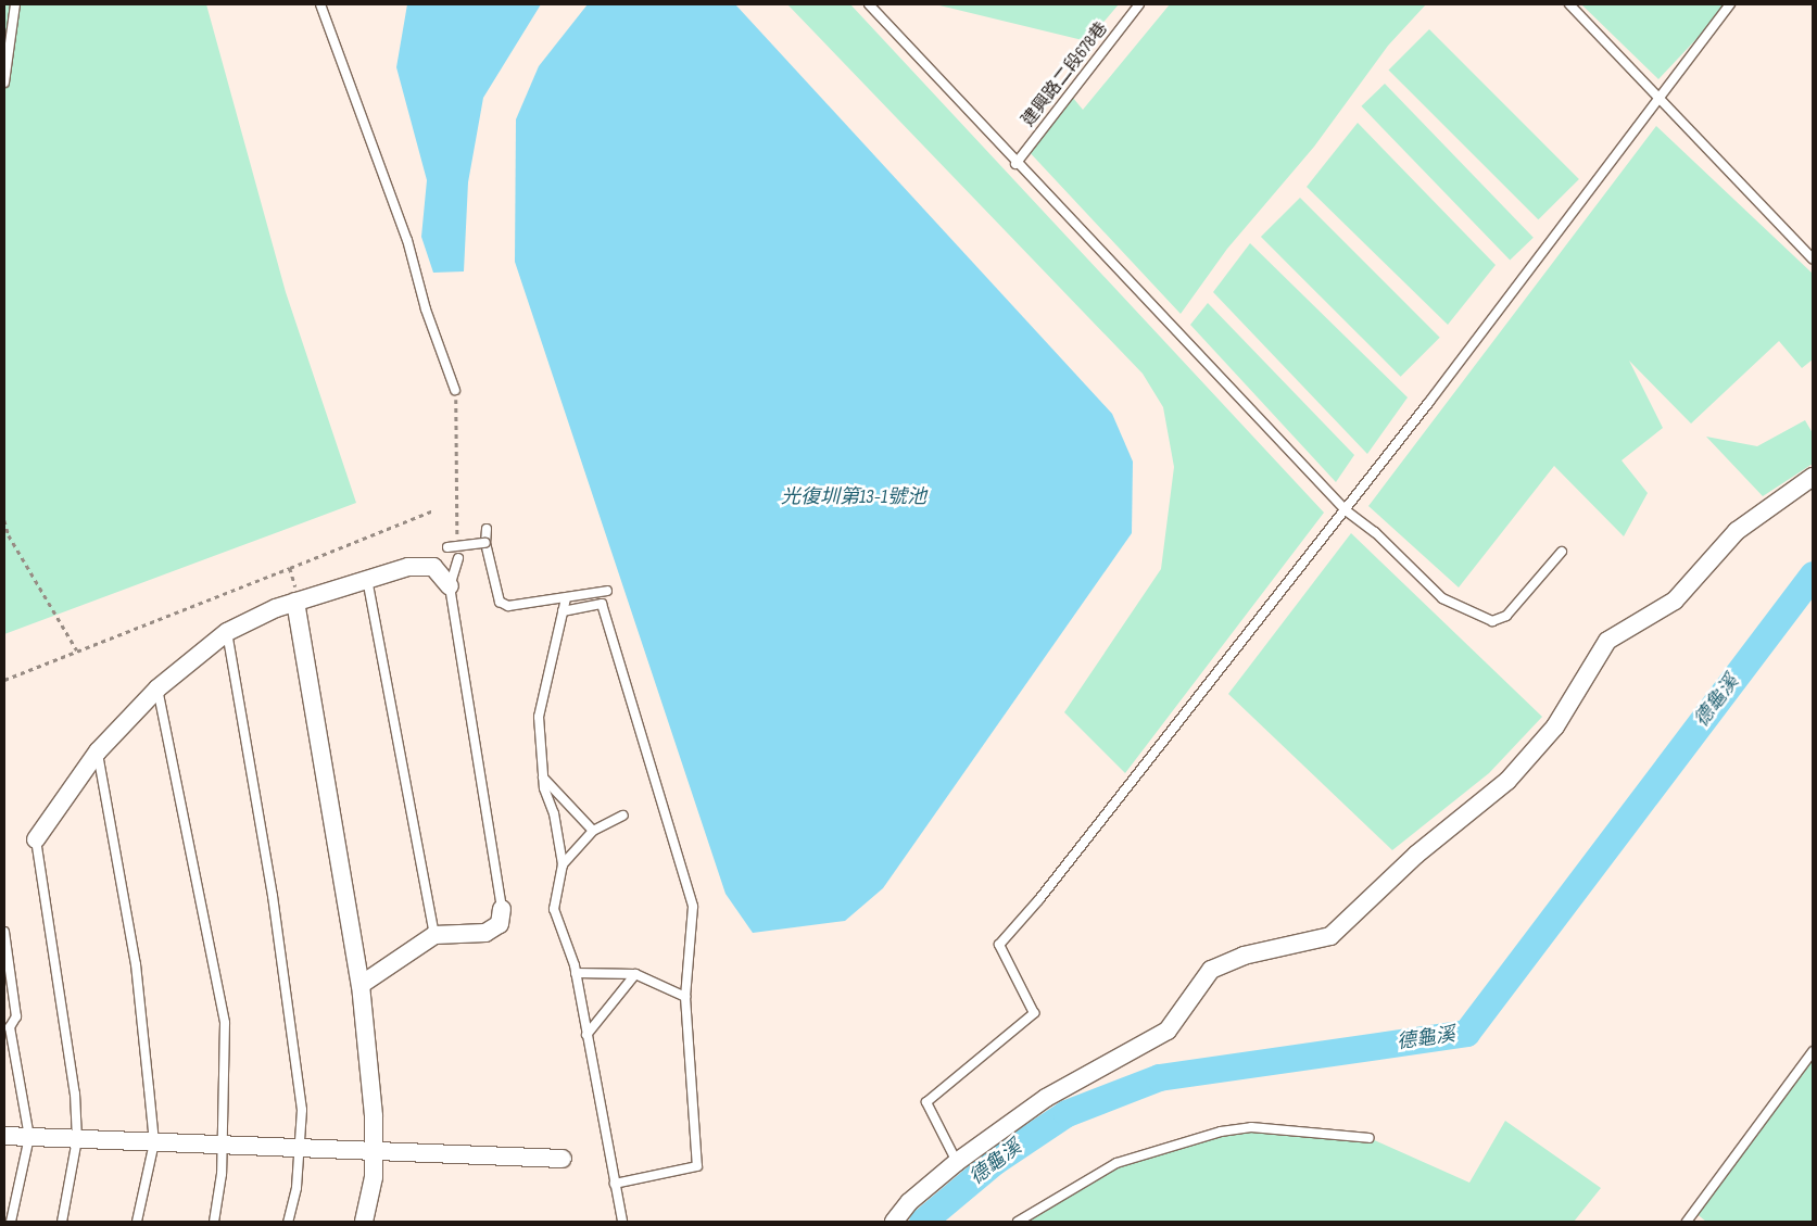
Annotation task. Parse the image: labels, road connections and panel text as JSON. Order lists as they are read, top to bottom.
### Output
{
  "streets": {
    "lane": ["建興路二段678巷"]
  },
  "water": ["光復圳第13-1號池", "德龜溪"]
}
